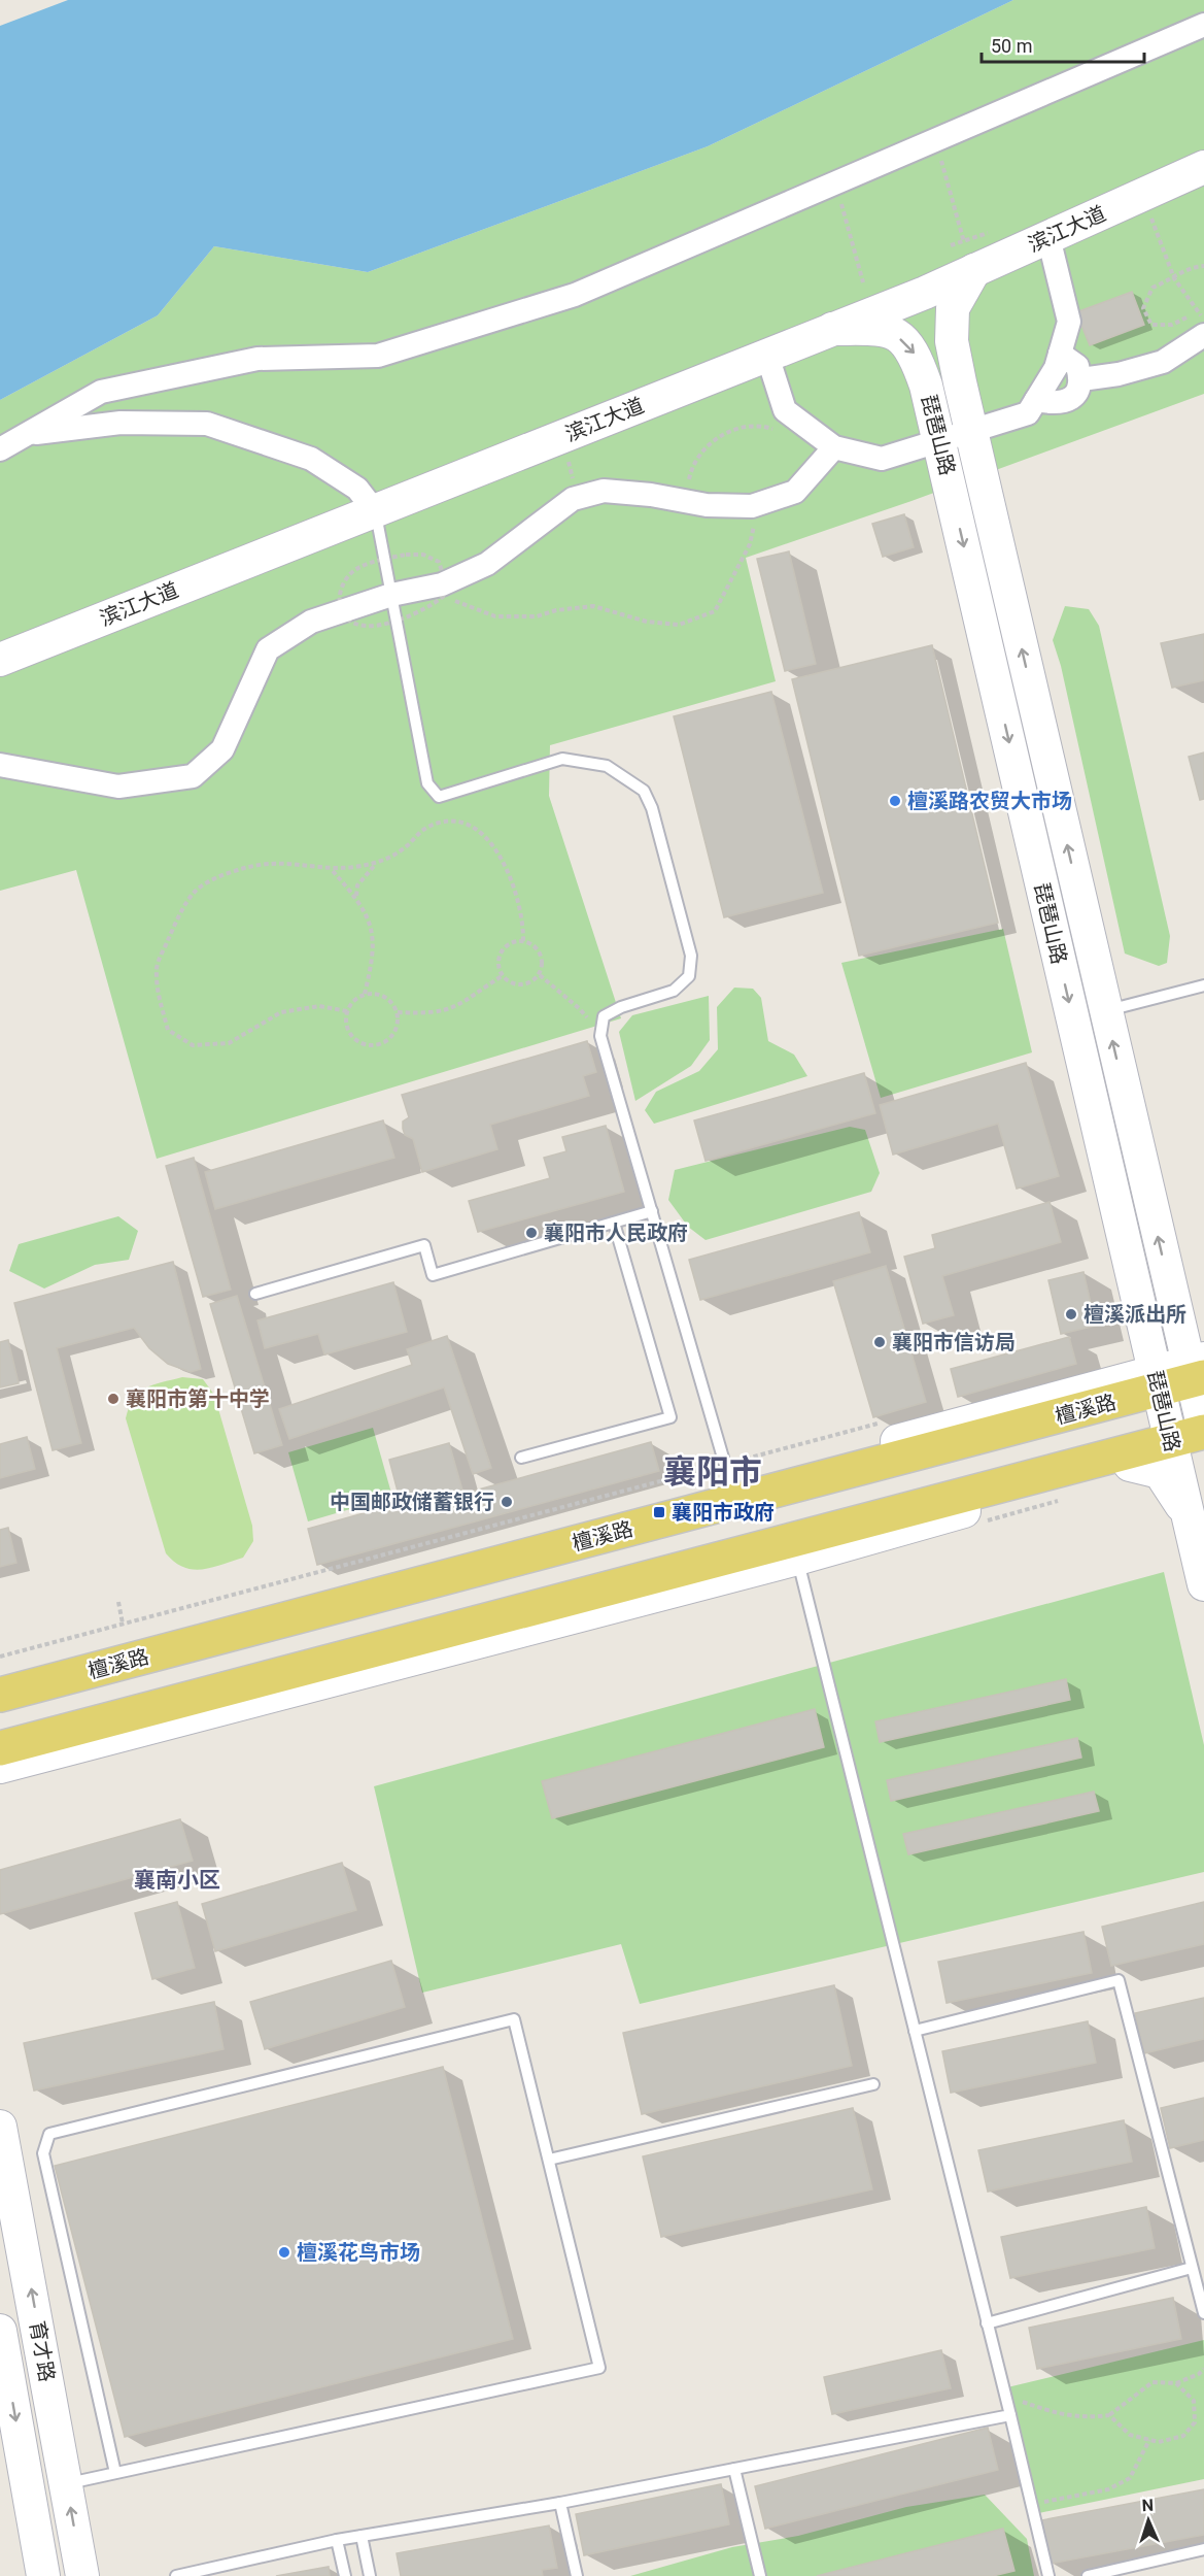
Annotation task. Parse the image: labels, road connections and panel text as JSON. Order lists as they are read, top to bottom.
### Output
{
  "streets": {
    "main road": ["檀溪路"],
    "street": ["滨江大道", "琵琶山路", "育才路"]
  },
  "crossings": [
    ["滨江大道", "琵琶山路"],
    ["琵琶山路", "檀溪路"]
  ],
  "districts": ["襄阳市", "襄南小区"],
  "places": {
    "other": [
      "檀溪路农贸大市场",
      "襄阳市人民政府",
      "檀溪派出所",
      "襄阳市信访局",
      "襄阳市第十中学",
      "中国邮政储蓄银行",
      "檀溪花鸟市场"
    ],
    "transit": ["襄阳市政府"]
  },
  "scale_bar": "50 m",
  "north": "top"
}
